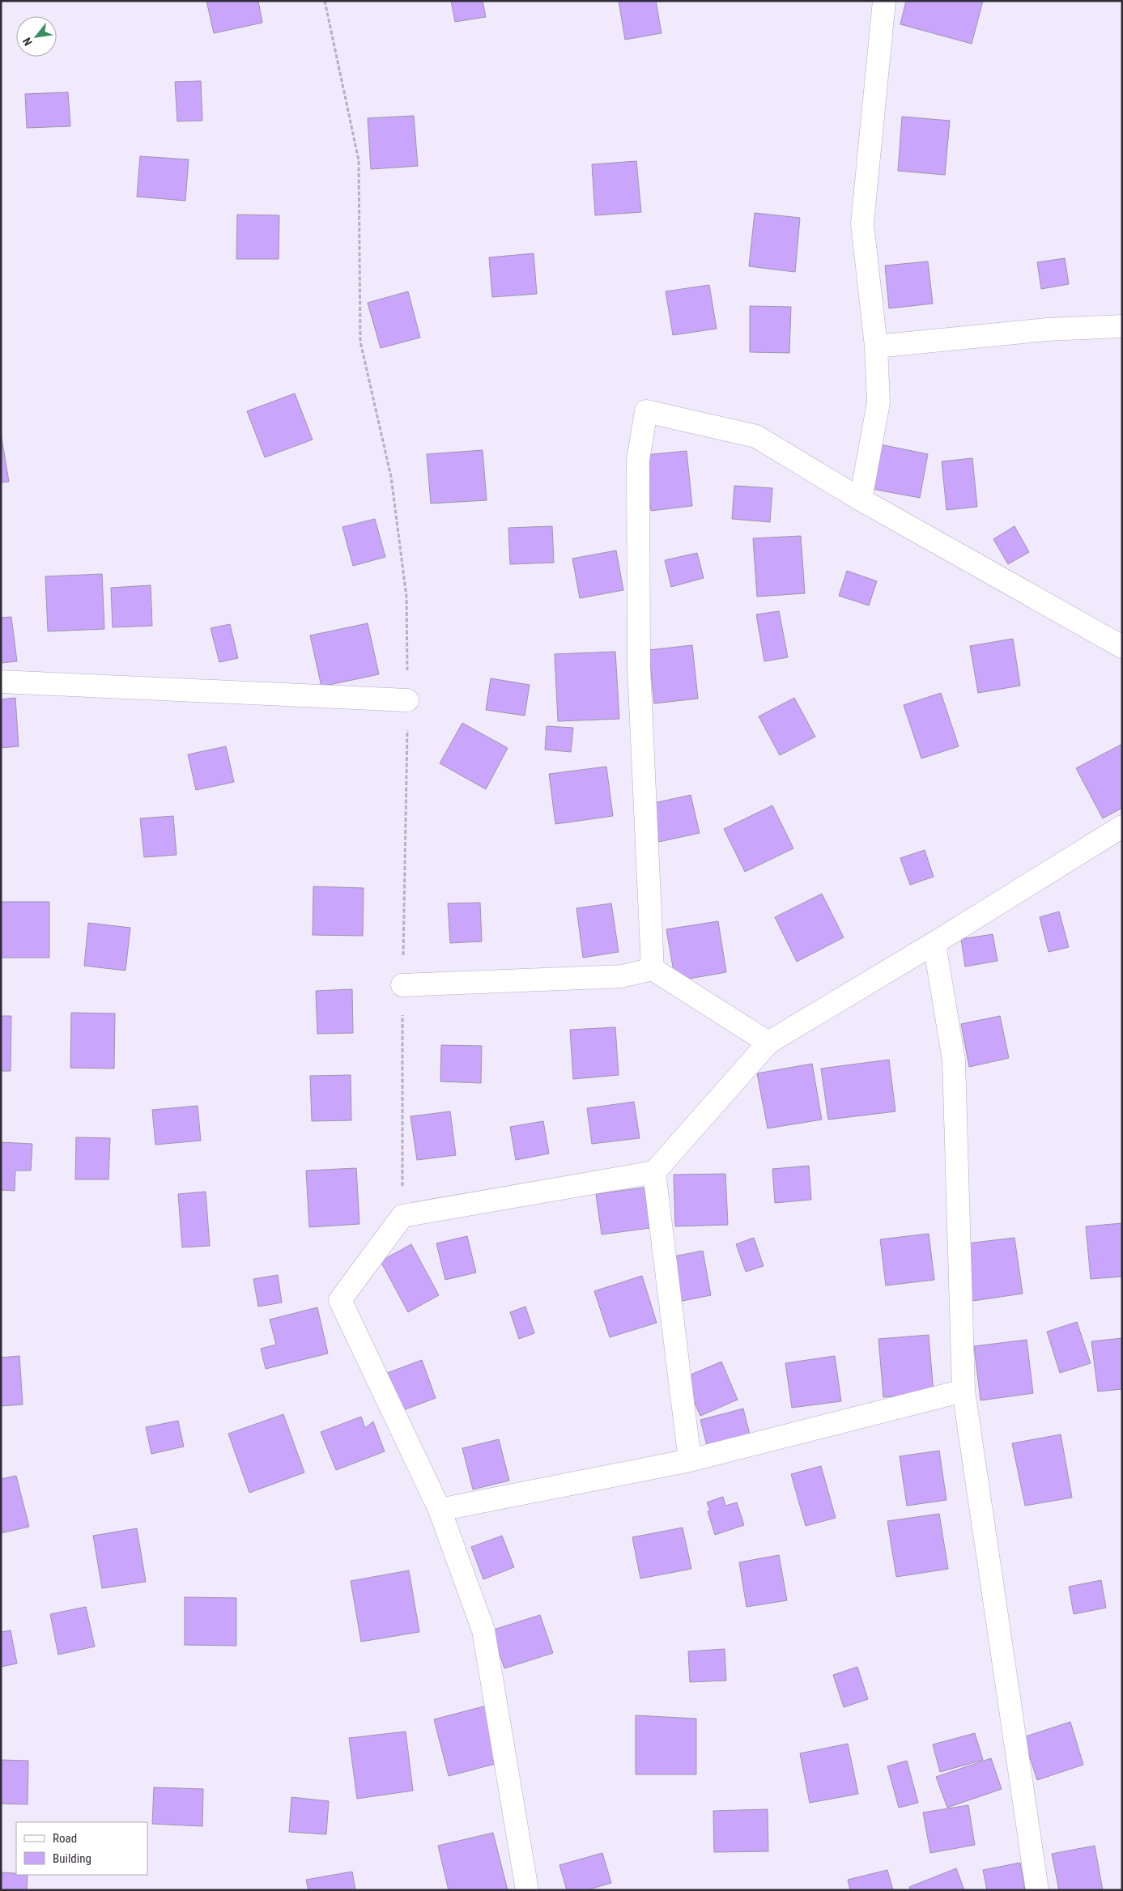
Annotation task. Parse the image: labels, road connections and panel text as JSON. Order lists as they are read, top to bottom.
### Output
{
  "legend": ["Road", "Building"],
  "north": "bottom left"
}
